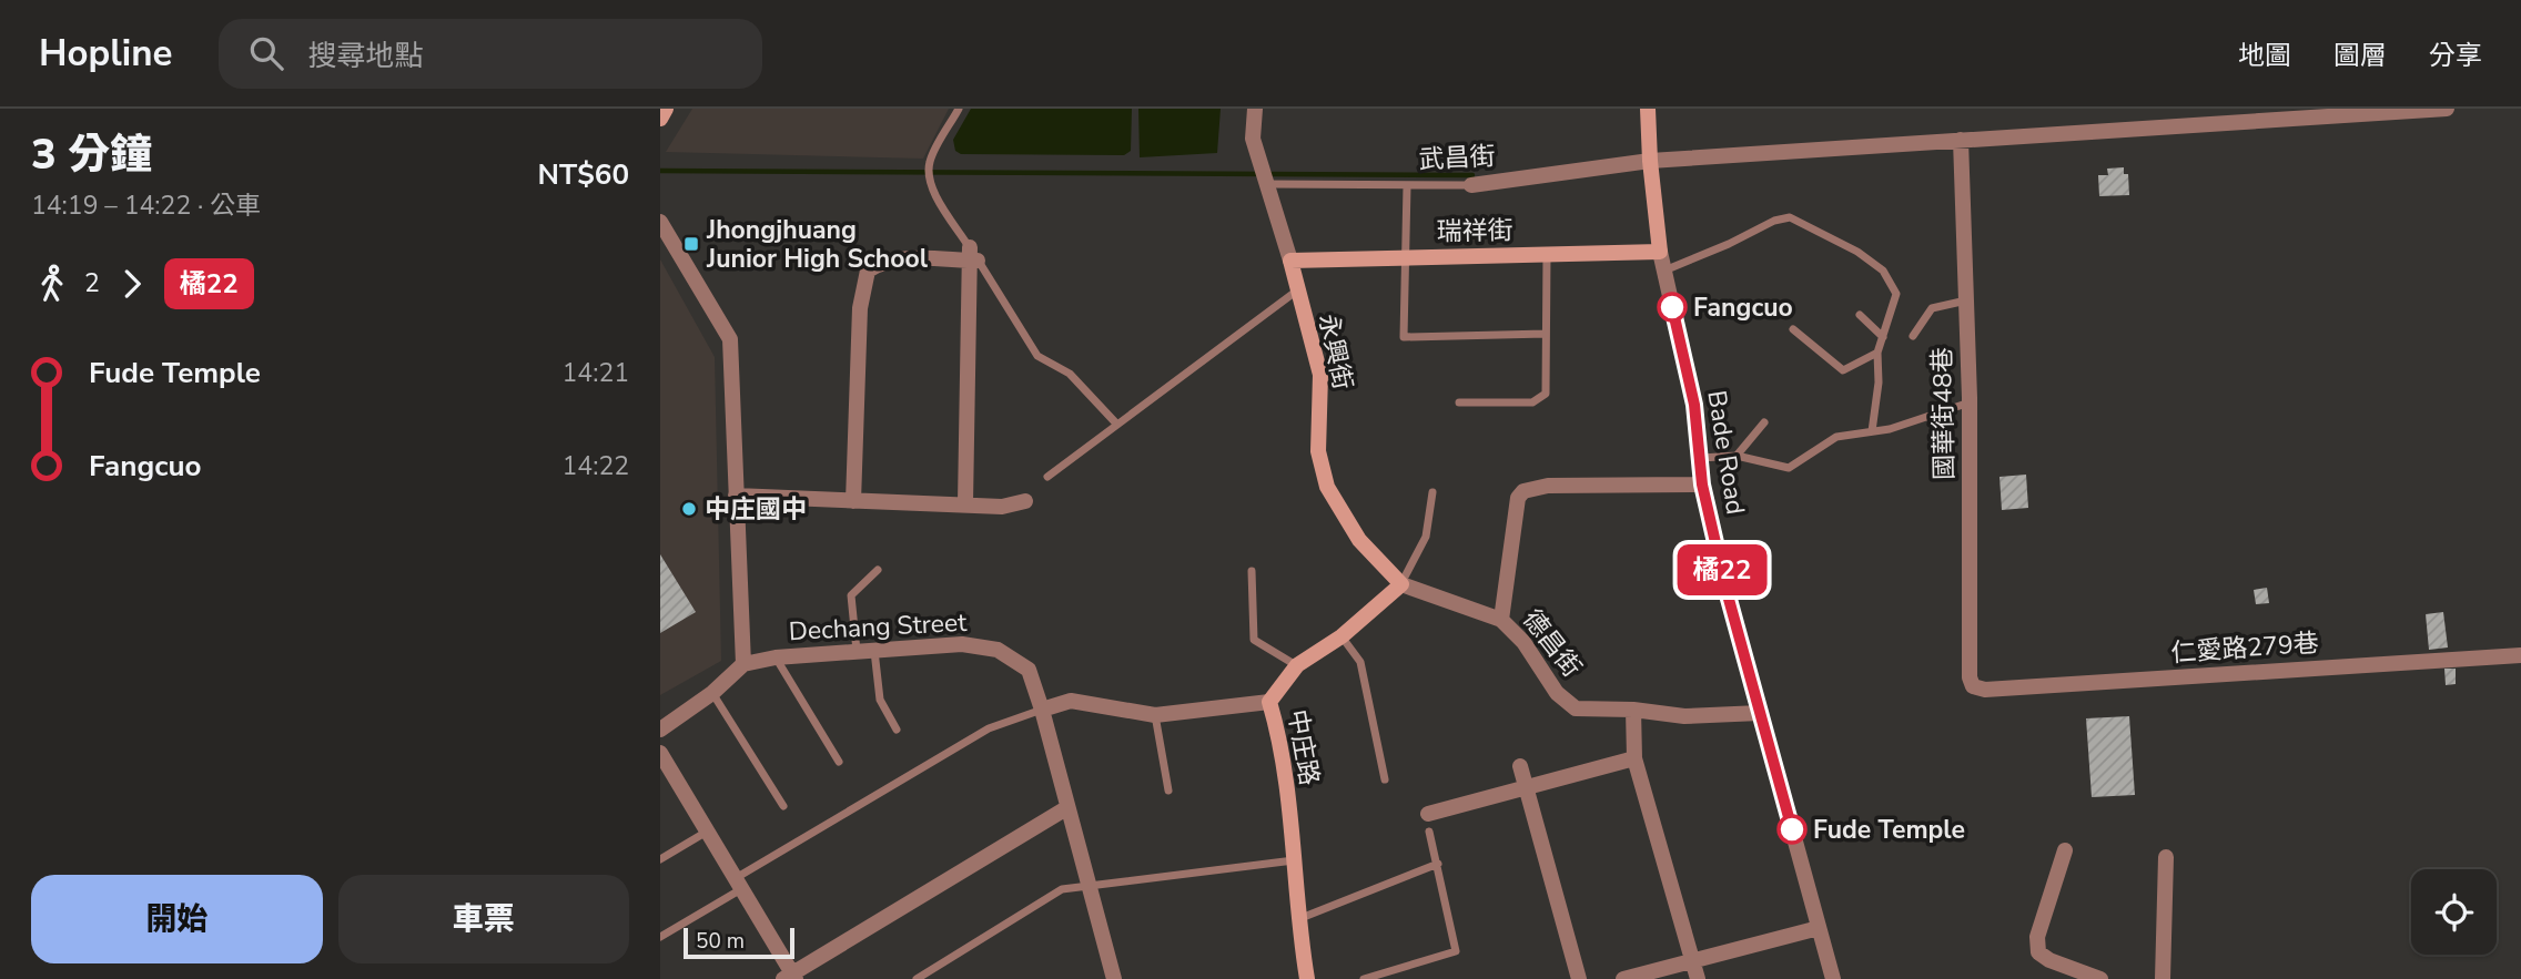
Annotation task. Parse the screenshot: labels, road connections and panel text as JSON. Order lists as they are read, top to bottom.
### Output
{
  "streets": {
    "street": [
      "武昌街",
      "瑞祥街",
      "永興街",
      "國華街48巷",
      "Bade Road",
      "Dechang Street",
      "德昌街",
      "仁愛路279巷",
      "中庄路"
    ]
  },
  "crossings": [
    ["武昌街", "永興街"],
    ["武昌街", "國華街48巷"],
    ["武昌街", "Bade Road"],
    ["瑞祥街", "永興街"],
    ["瑞祥街", "Bade Road"],
    ["永興街", "德昌街"],
    ["永興街", "中庄路"],
    ["國華街48巷", "仁愛路279巷"],
    ["Bade Road", "德昌街"],
    ["德昌街", "中庄路"]
  ],
  "places": {
    "transit": ["Jhongjhuang Junior High School"],
    "other": ["Fangcuo", "中庄國中", "Fude Temple"]
  },
  "lines": ["bus line 橘22"],
  "scale_bar": "50 m",
  "page": {
    "header": "Hopline",
    "search": "搜尋地點",
    "nav": ["地圖", "圖層", "分享"],
    "heading": ["3 分鐘", "14:19 – 14:22 · 公車", "NT$60"],
    "on_map": "橘22",
    "legs": ["2", "橘22"],
    "list": [
      {
        "name": "Fude Temple",
        "value": "14:21"
      },
      {
        "name": "Fangcuo",
        "value": "14:22"
      }
    ],
    "buttons": ["開始", "車票"],
    "scale": "50 m"
  }
}
